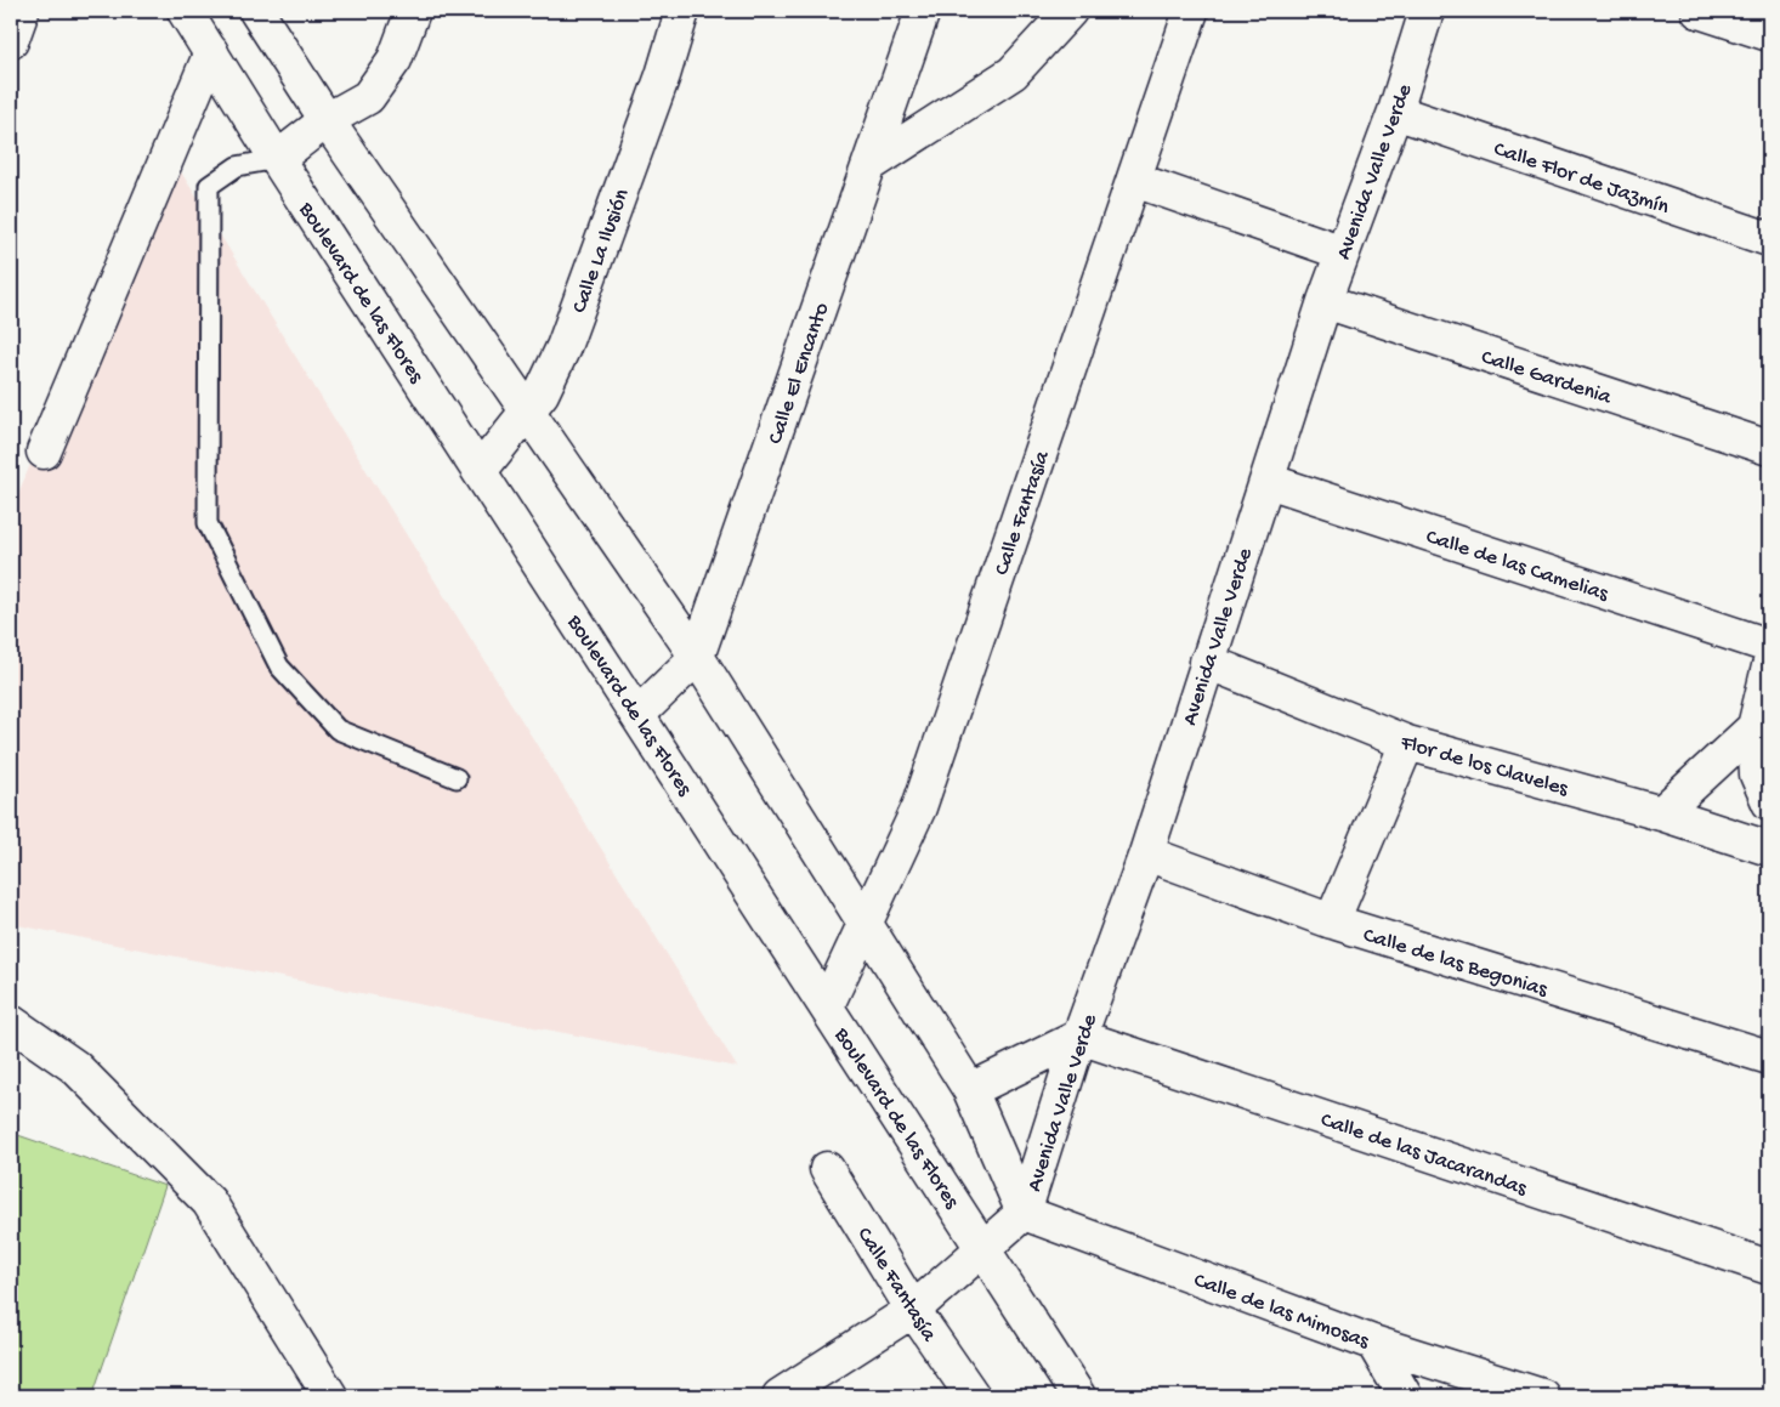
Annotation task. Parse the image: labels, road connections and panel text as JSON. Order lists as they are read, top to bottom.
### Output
{
  "streets": {
    "street": [
      "Avenida Valle Verde",
      "Calle Flor de Jazmín",
      "Calle La Ilusión",
      "Boulevard de las Flores",
      "Calle El Encanto",
      "Calle Gardenia",
      "Calle Fantasía",
      "Calle de las Camelias",
      "Flor de los Claveles",
      "Calle de las Begonias",
      "Calle de las Jacarandas",
      "Calle de las Mimosas"
    ]
  },
  "crossings": [
    ["Avenida Valle Verde", "Calle Flor de Jazmín"],
    ["Avenida Valle Verde", "Boulevard de las Flores"],
    ["Avenida Valle Verde", "Calle Gardenia"],
    ["Avenida Valle Verde", "Calle Fantasía"],
    ["Avenida Valle Verde", "Calle de las Camelias"],
    ["Avenida Valle Verde", "Flor de los Claveles"],
    ["Avenida Valle Verde", "Calle de las Begonias"],
    ["Avenida Valle Verde", "Calle de las Jacarandas"],
    ["Avenida Valle Verde", "Calle de las Mimosas"],
    ["Calle La Ilusión", "Boulevard de las Flores"],
    ["Boulevard de las Flores", "Calle El Encanto"],
    ["Boulevard de las Flores", "Calle Fantasía"]
  ]
}
